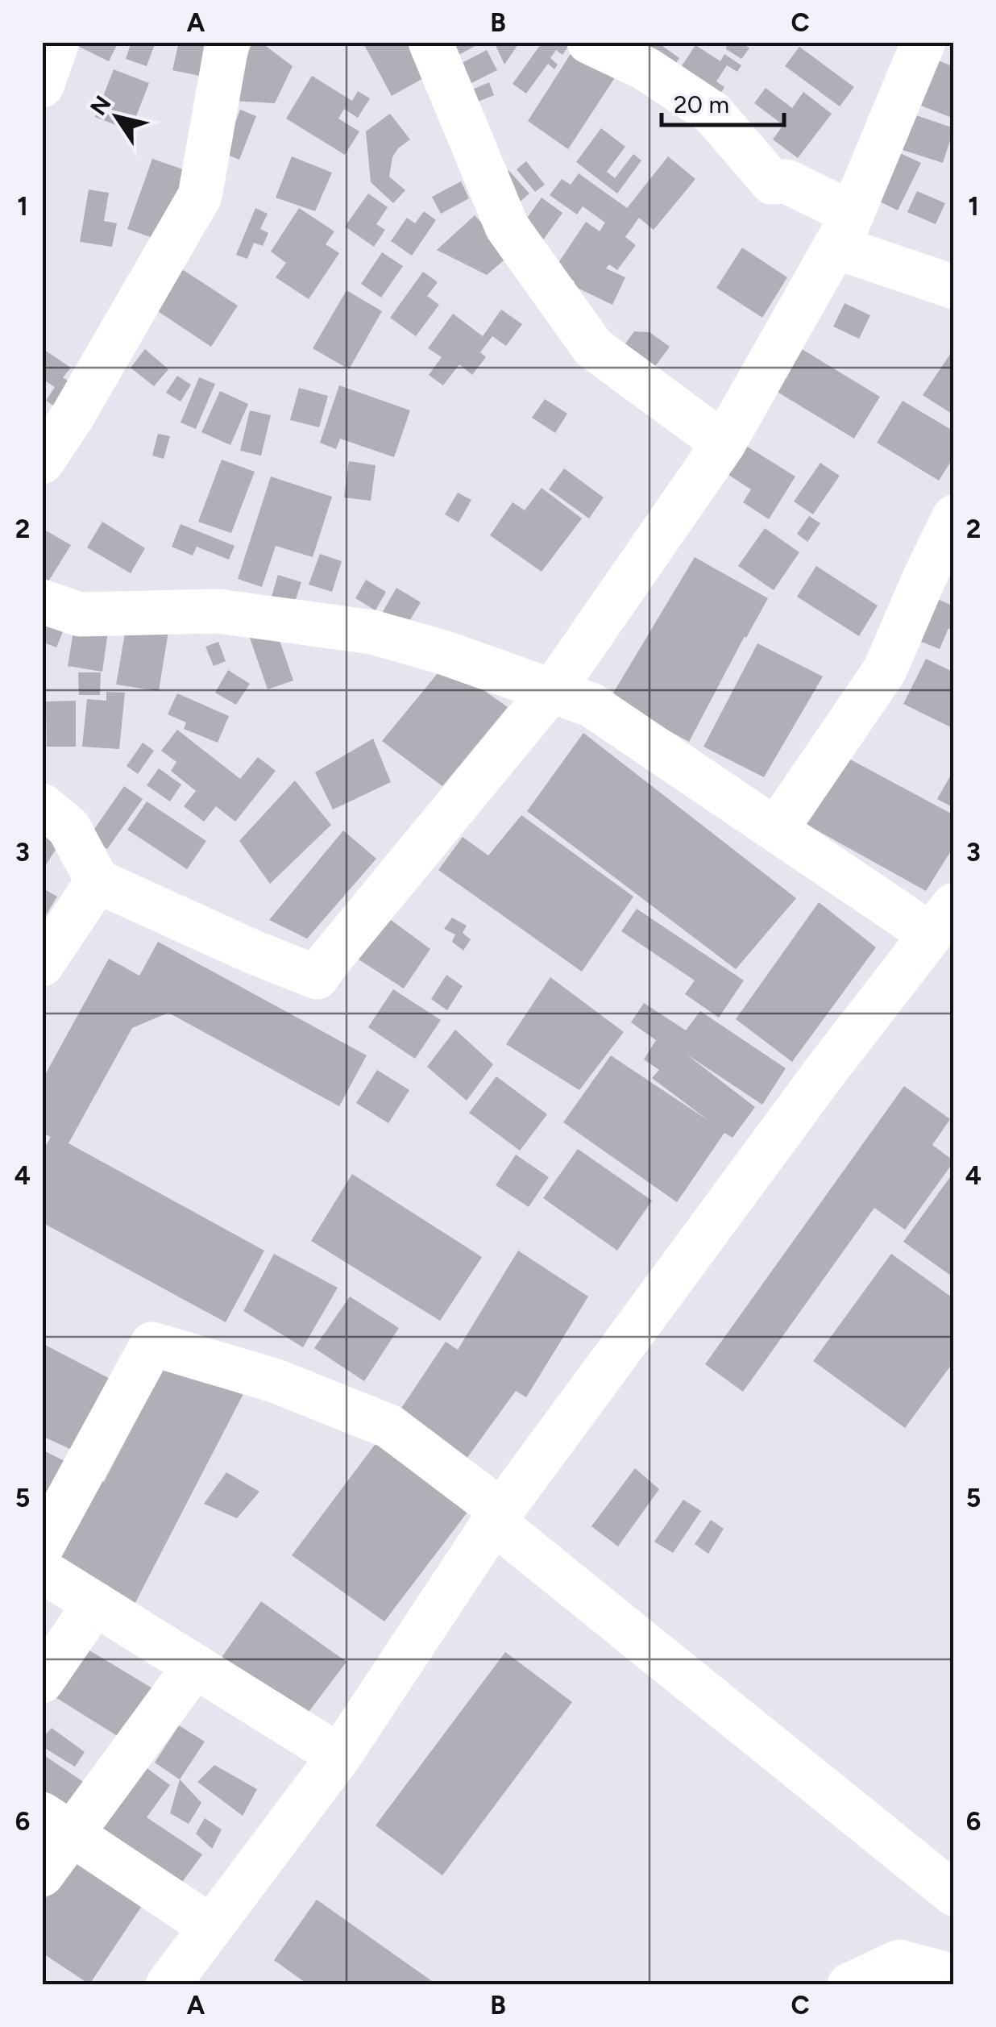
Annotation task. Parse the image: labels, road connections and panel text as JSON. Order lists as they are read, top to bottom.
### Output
{
  "scale_bar": "20 m",
  "north": "top left",
  "grid": {
    "columns": ["A", "B", "C"],
    "rows": [
      "1",
      "2",
      "3",
      "4",
      "5",
      "6"
    ]
  }
}
